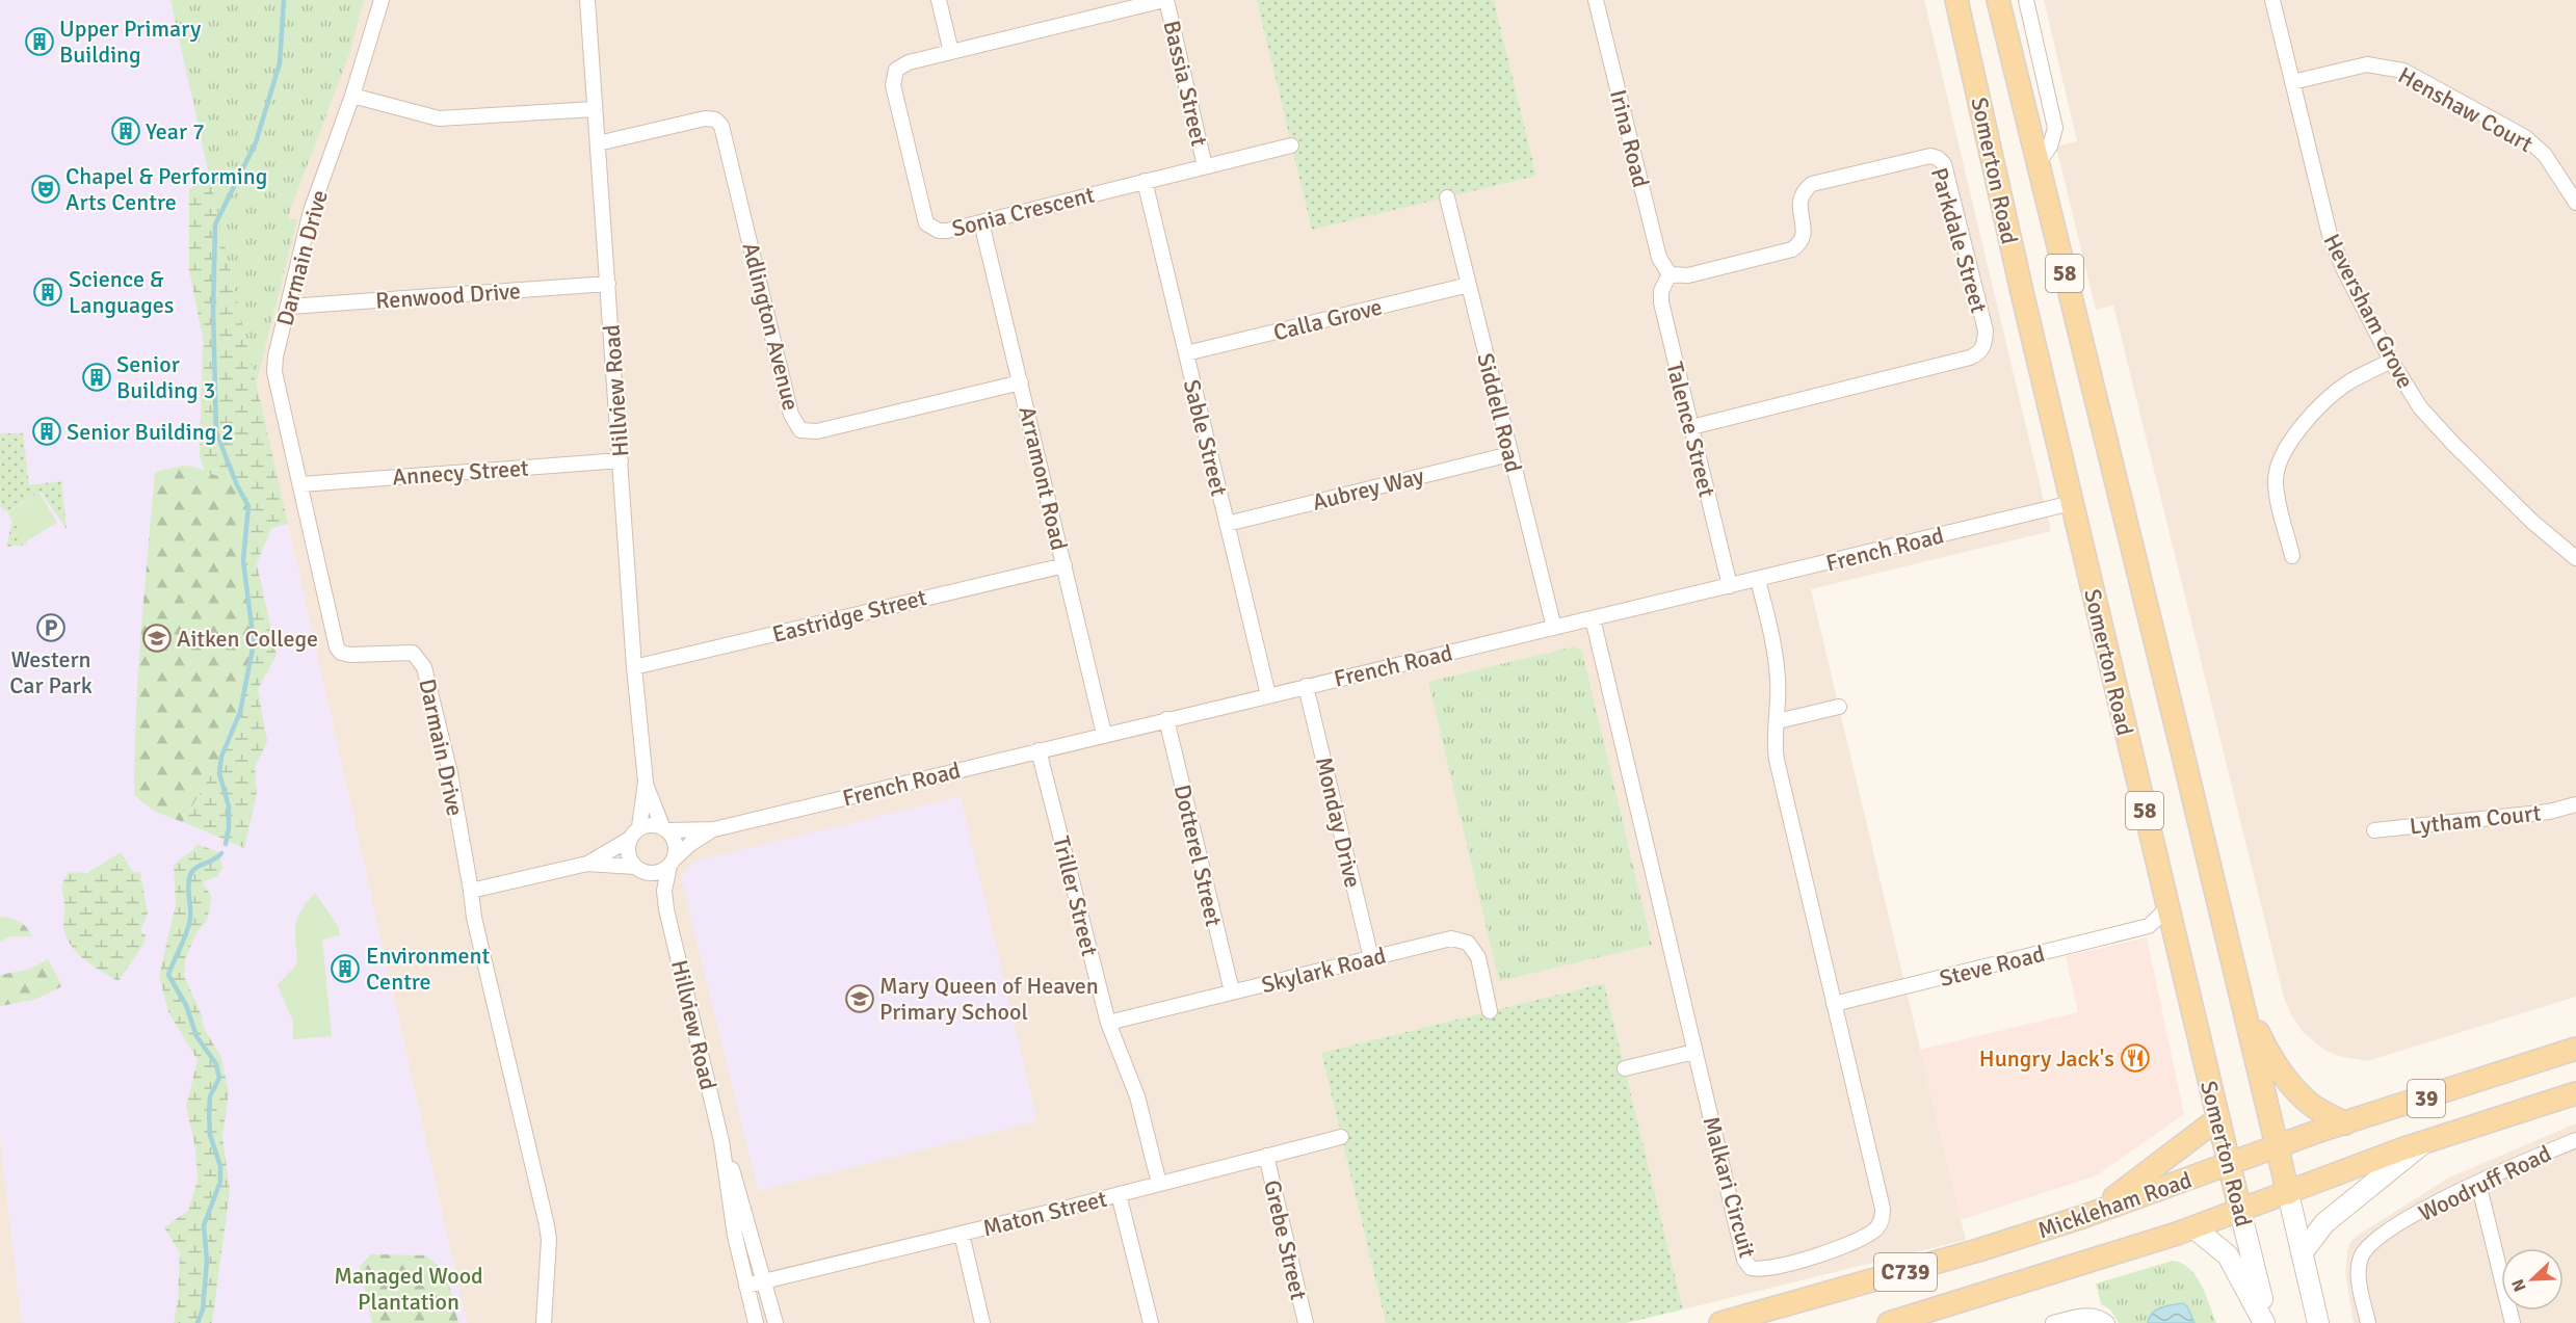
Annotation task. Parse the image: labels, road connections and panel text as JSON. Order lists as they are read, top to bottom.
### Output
{
  "streets": {
    "main road": [
      "Somerton Road",
      "58",
      "39",
      "Mickleham Road",
      "C739"
    ],
    "street": [
      "Bassia Street",
      "Henshaw Court",
      "Irina Road",
      "Sonia Crescent",
      "Parkdale Street",
      "Darmain Drive",
      "Renwood Drive",
      "Heversham Grove",
      "Calla Grove",
      "Adlington Avenue",
      "Hillview Road",
      "Siddell Road",
      "Talence Street",
      "Sable Street",
      "Annecy Street",
      "Arramont Road",
      "Aubrey Way",
      "French Road",
      "Eastridge Street",
      "Lytham Court",
      "Monday Drive",
      "Dotterel Street",
      "Triller Street",
      "Steve Road",
      "Skylark Road",
      "Woodruff Road",
      "Malkari Circuit",
      "Maton Street",
      "Grebe Street"
    ]
  },
  "crossings": [
    ["Bassia Street", "Sonia Crescent"],
    ["Henshaw Court", "Heversham Grove"],
    ["Irina Road", "Parkdale Street"],
    ["Irina Road", "Talence Street"],
    ["Somerton Road", "French Road"],
    ["Somerton Road", "Mickleham Road"],
    ["Sonia Crescent", "Sable Street"],
    ["Sonia Crescent", "Arramont Road"],
    ["Parkdale Street", "Talence Street"],
    ["Darmain Drive", "Renwood Drive"],
    ["Darmain Drive", "Annecy Street"],
    ["Renwood Drive", "Hillview Road"],
    ["Calla Grove", "Siddell Road"],
    ["Calla Grove", "Sable Street"],
    ["Adlington Avenue", "Hillview Road"],
    ["Adlington Avenue", "Arramont Road"],
    ["Hillview Road", "Annecy Street"],
    ["Hillview Road", "French Road"],
    ["Hillview Road", "Eastridge Street"],
    ["Hillview Road", "Maton Street"],
    ["Siddell Road", "Aubrey Way"],
    ["Siddell Road", "French Road"],
    ["Talence Street", "French Road"],
    ["Sable Street", "Aubrey Way"],
    ["Sable Street", "French Road"],
    ["Arramont Road", "French Road"],
    ["Arramont Road", "Eastridge Street"],
    ["French Road", "Monday Drive"],
    ["French Road", "Dotterel Street"],
    ["French Road", "Triller Street"],
    ["French Road", "Malkari Circuit"],
    ["Monday Drive", "Skylark Road"],
    ["Dotterel Street", "Skylark Road"],
    ["Triller Street", "Skylark Road"],
    ["Triller Street", "Maton Street"],
    ["Steve Road", "Malkari Circuit"],
    ["Maton Street", "Grebe Street"]
  ],
  "parks": ["Managed Wood Plantation"],
  "places": {
    "building": [
      "Upper Primary Building",
      "Year 7",
      "Science & Languages",
      "Senior Building 3",
      "Senior Building 2",
      "Environment Centre"
    ],
    "theatre": ["Chapel & Performing Arts Centre"],
    "parking": ["Western Car Park"],
    "school or university": ["Aitken College", "Mary Queen of Heaven Primary School"],
    "restaurant": ["Hungry Jack's"]
  },
  "north": "bottom left"
}
